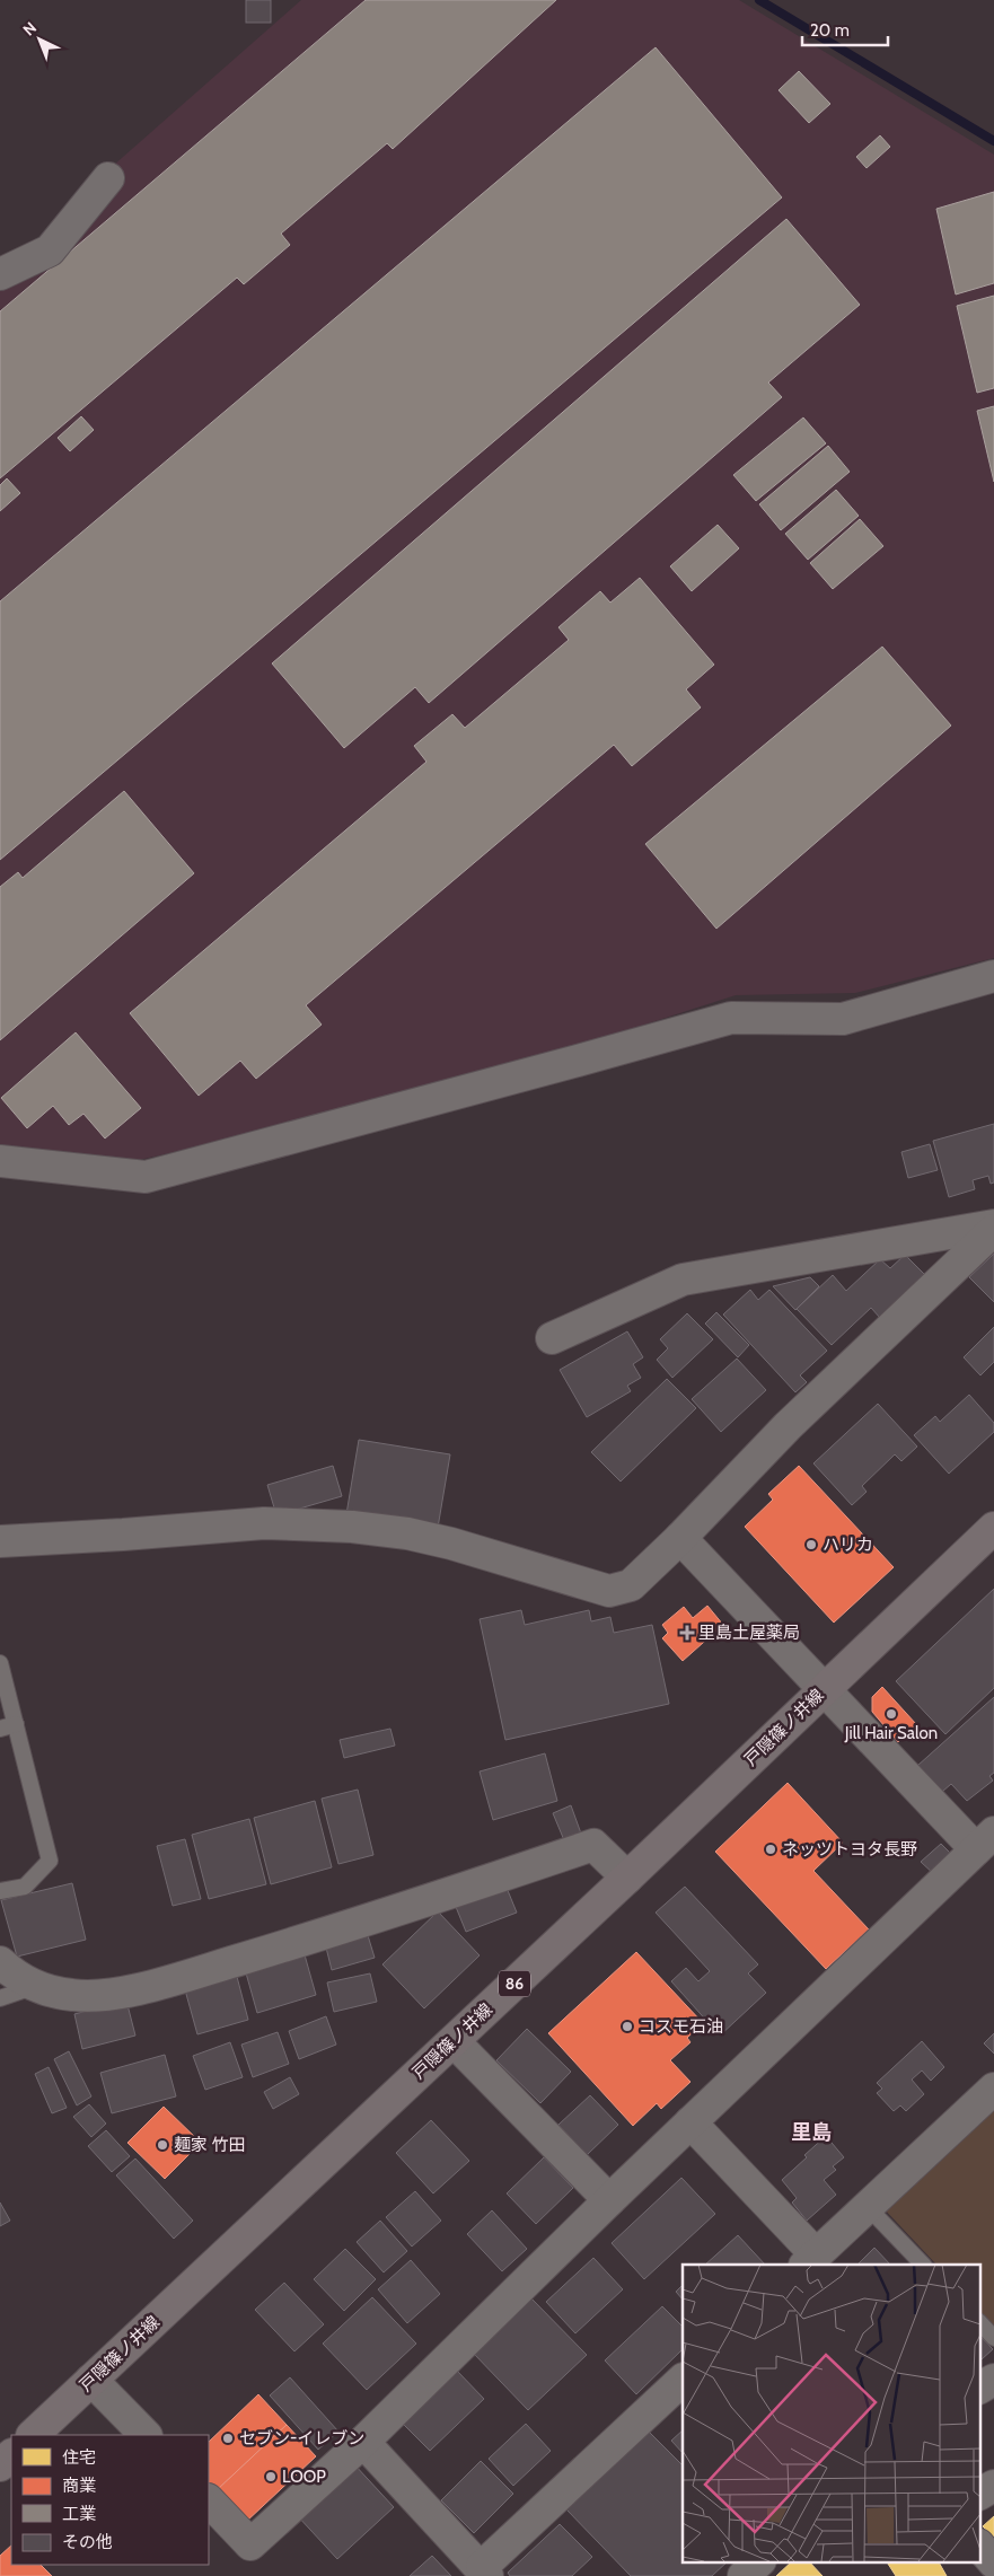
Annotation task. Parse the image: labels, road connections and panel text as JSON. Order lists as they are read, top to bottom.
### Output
{
  "streets": {
    "main road": ["戸隠篠ノ井線", "86"]
  },
  "districts": ["里島"],
  "places": {
    "other": [
      "ハリカ",
      "Jill Hair Salon",
      "ネッツトヨタ長野",
      "コスモ石油",
      "麺家 竹田",
      "セブン-イレブン",
      "LOOP"
    ],
    "health": ["里島土屋薬局"]
  },
  "legend": [
    "住宅",
    "商業",
    "工業",
    "その他"
  ],
  "scale_bar": "20 m",
  "north": "top left"
}
